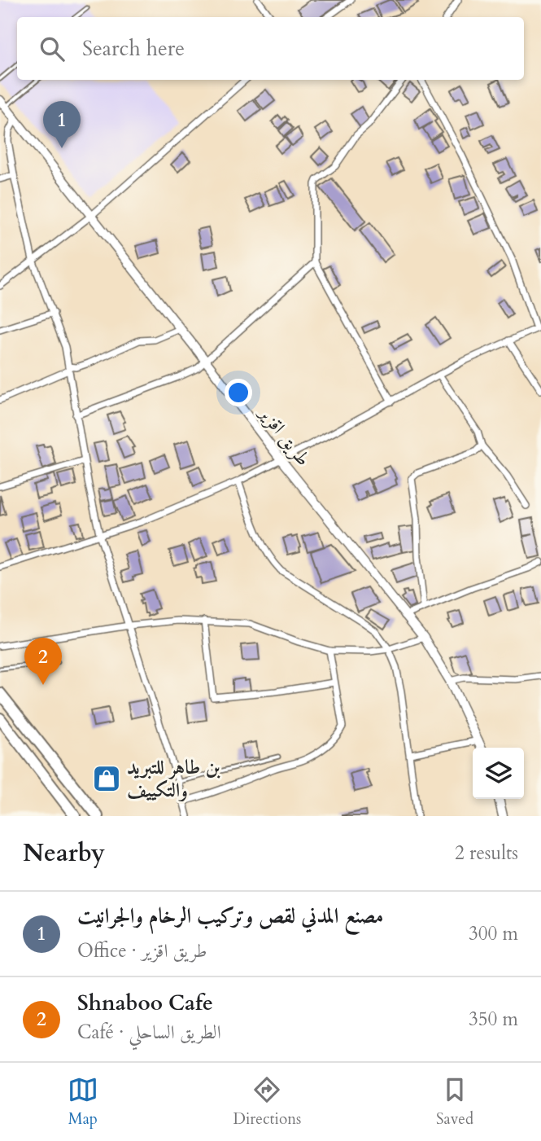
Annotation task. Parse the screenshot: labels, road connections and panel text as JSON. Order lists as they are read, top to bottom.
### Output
{
  "streets": {
    "street": ["طريق اقزير"]
  },
  "places": {
    "shop": ["بن طاهر للتبريد والتكييف"]
  },
  "page": {
    "search": "Search here",
    "pins": ["1", "2"],
    "heading": ["Nearby", "2 results"],
    "list": [
      {
        "mark": "1",
        "name": "مصنع المدني لقص وتركيب الرخام والجرانيت",
        "note": "Office · طريق اقزير",
        "value": "300 m"
      },
      {
        "mark": "2",
        "name": "Shnaboo Cafe",
        "note": "Café · الطريق الساحلي",
        "value": "350 m"
      }
    ],
    "nav": ["Map", "Directions", "Saved"]
  }
}
